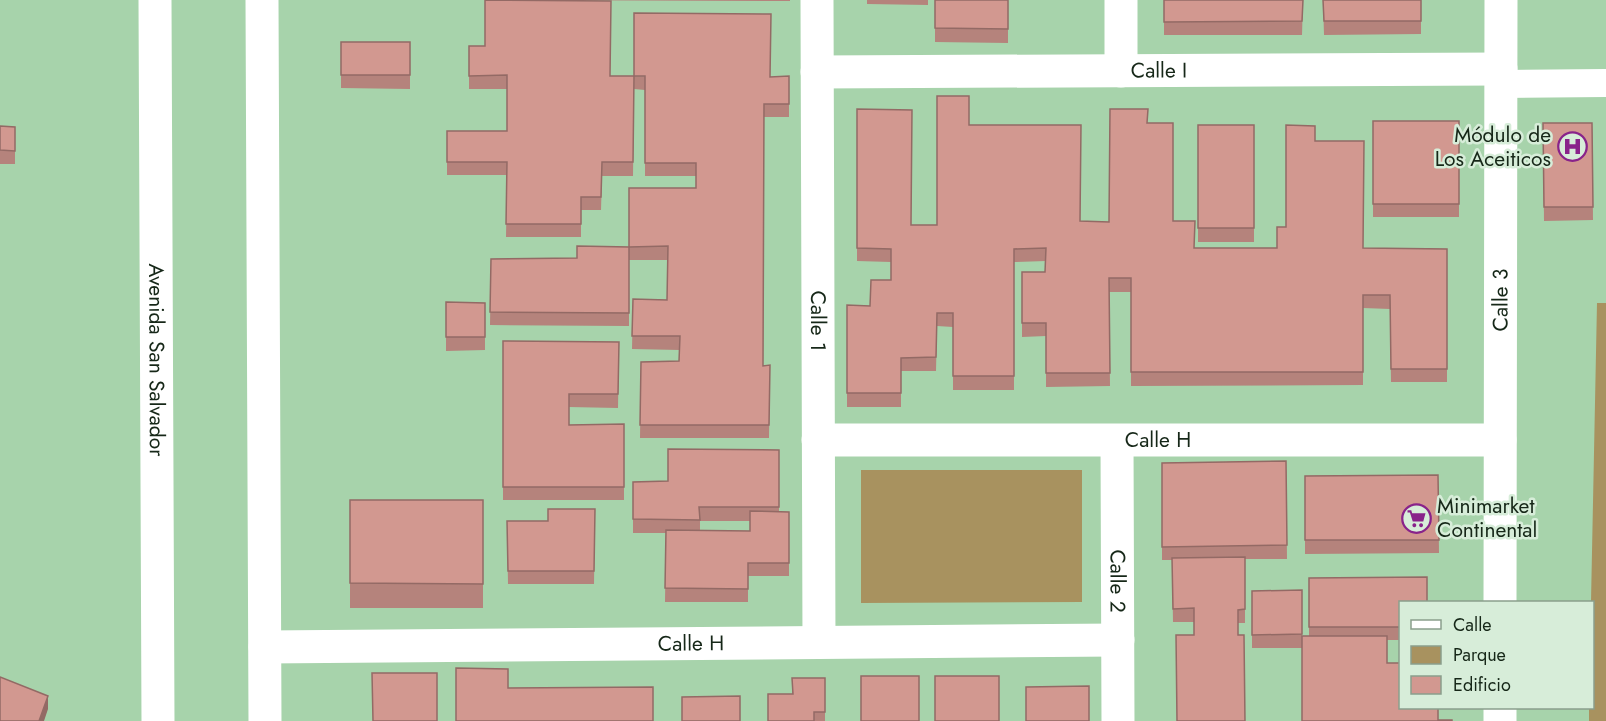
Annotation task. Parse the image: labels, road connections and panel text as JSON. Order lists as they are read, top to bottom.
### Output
{
  "streets": {
    "street": [
      "Calle I",
      "Calle 3",
      "Calle 1",
      "Avenida San Salvador",
      "Calle H",
      "Calle 2"
    ]
  },
  "crossings": [
    ["Calle I", "Calle 3"],
    ["Calle I", "Calle 1"],
    ["Calle 3", "Calle H"],
    ["Calle 1", "Calle H"],
    ["Calle H", "Calle 2"]
  ],
  "places": {
    "hospital": ["Módulo de Los Aceiticos"],
    "supermarket": ["Minimarket Continental"]
  },
  "legend": ["Calle", "Parque", "Edificio"]
}
